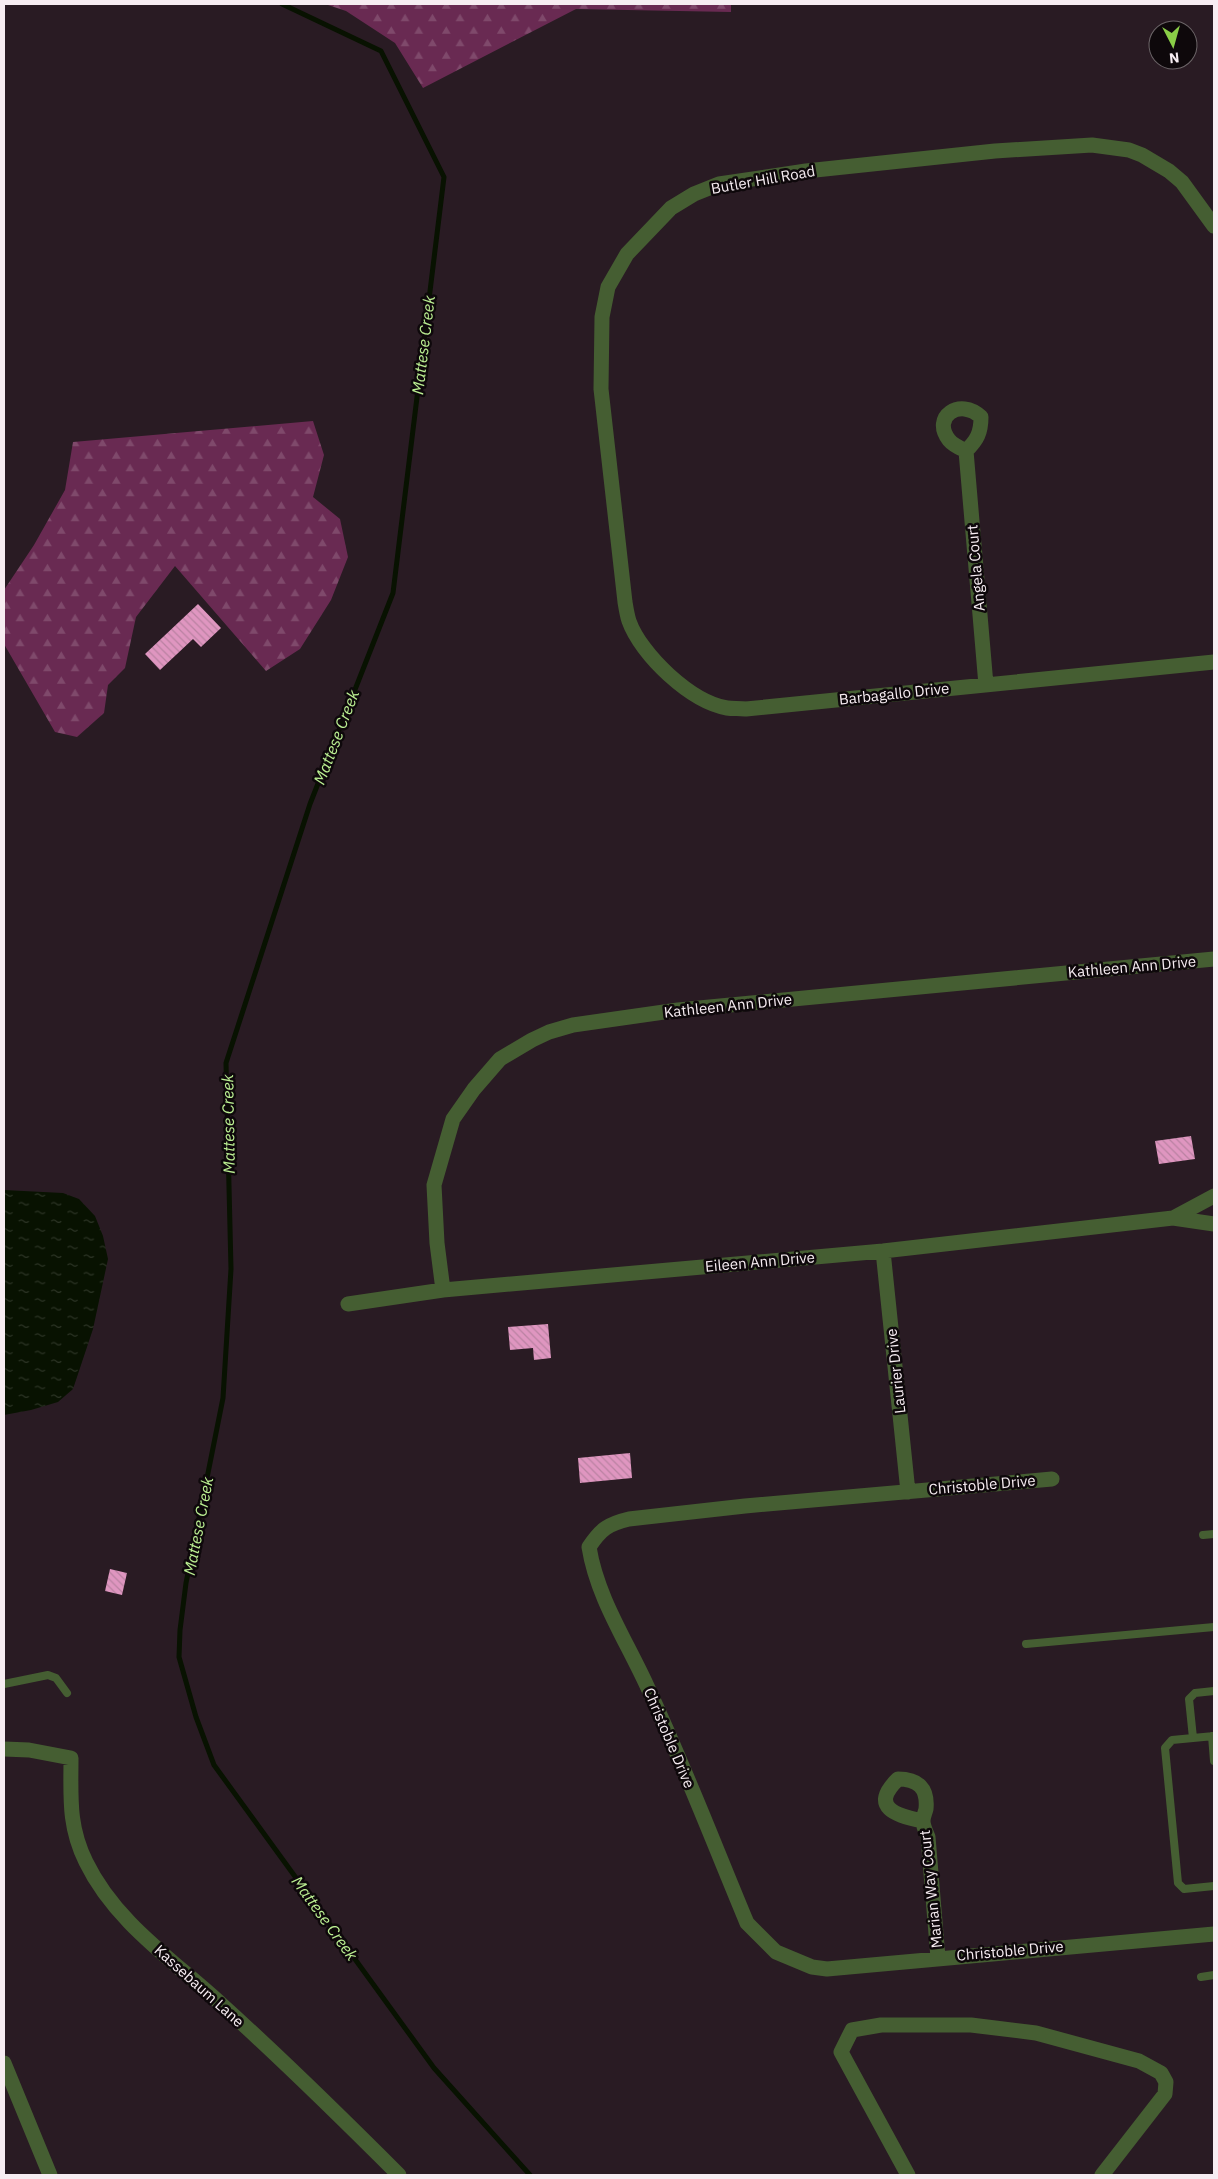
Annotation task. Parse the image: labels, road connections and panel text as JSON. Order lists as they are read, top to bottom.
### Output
{
  "streets": {
    "street": [
      "Butler Hill Road",
      "Angela Court",
      "Barbagallo Drive",
      "Kathleen Ann Drive",
      "Eileen Ann Drive",
      "Laurier Drive",
      "Christoble Drive",
      "Marian Way Court",
      "Kassebaum Lane"
    ]
  },
  "crossings": [
    ["Butler Hill Road", "Barbagallo Drive"],
    ["Angela Court", "Barbagallo Drive"],
    ["Kathleen Ann Drive", "Eileen Ann Drive"],
    ["Eileen Ann Drive", "Laurier Drive"],
    ["Laurier Drive", "Christoble Drive"],
    ["Christoble Drive", "Marian Way Court"]
  ],
  "water": ["Mattese Creek"],
  "north": "bottom"
}
